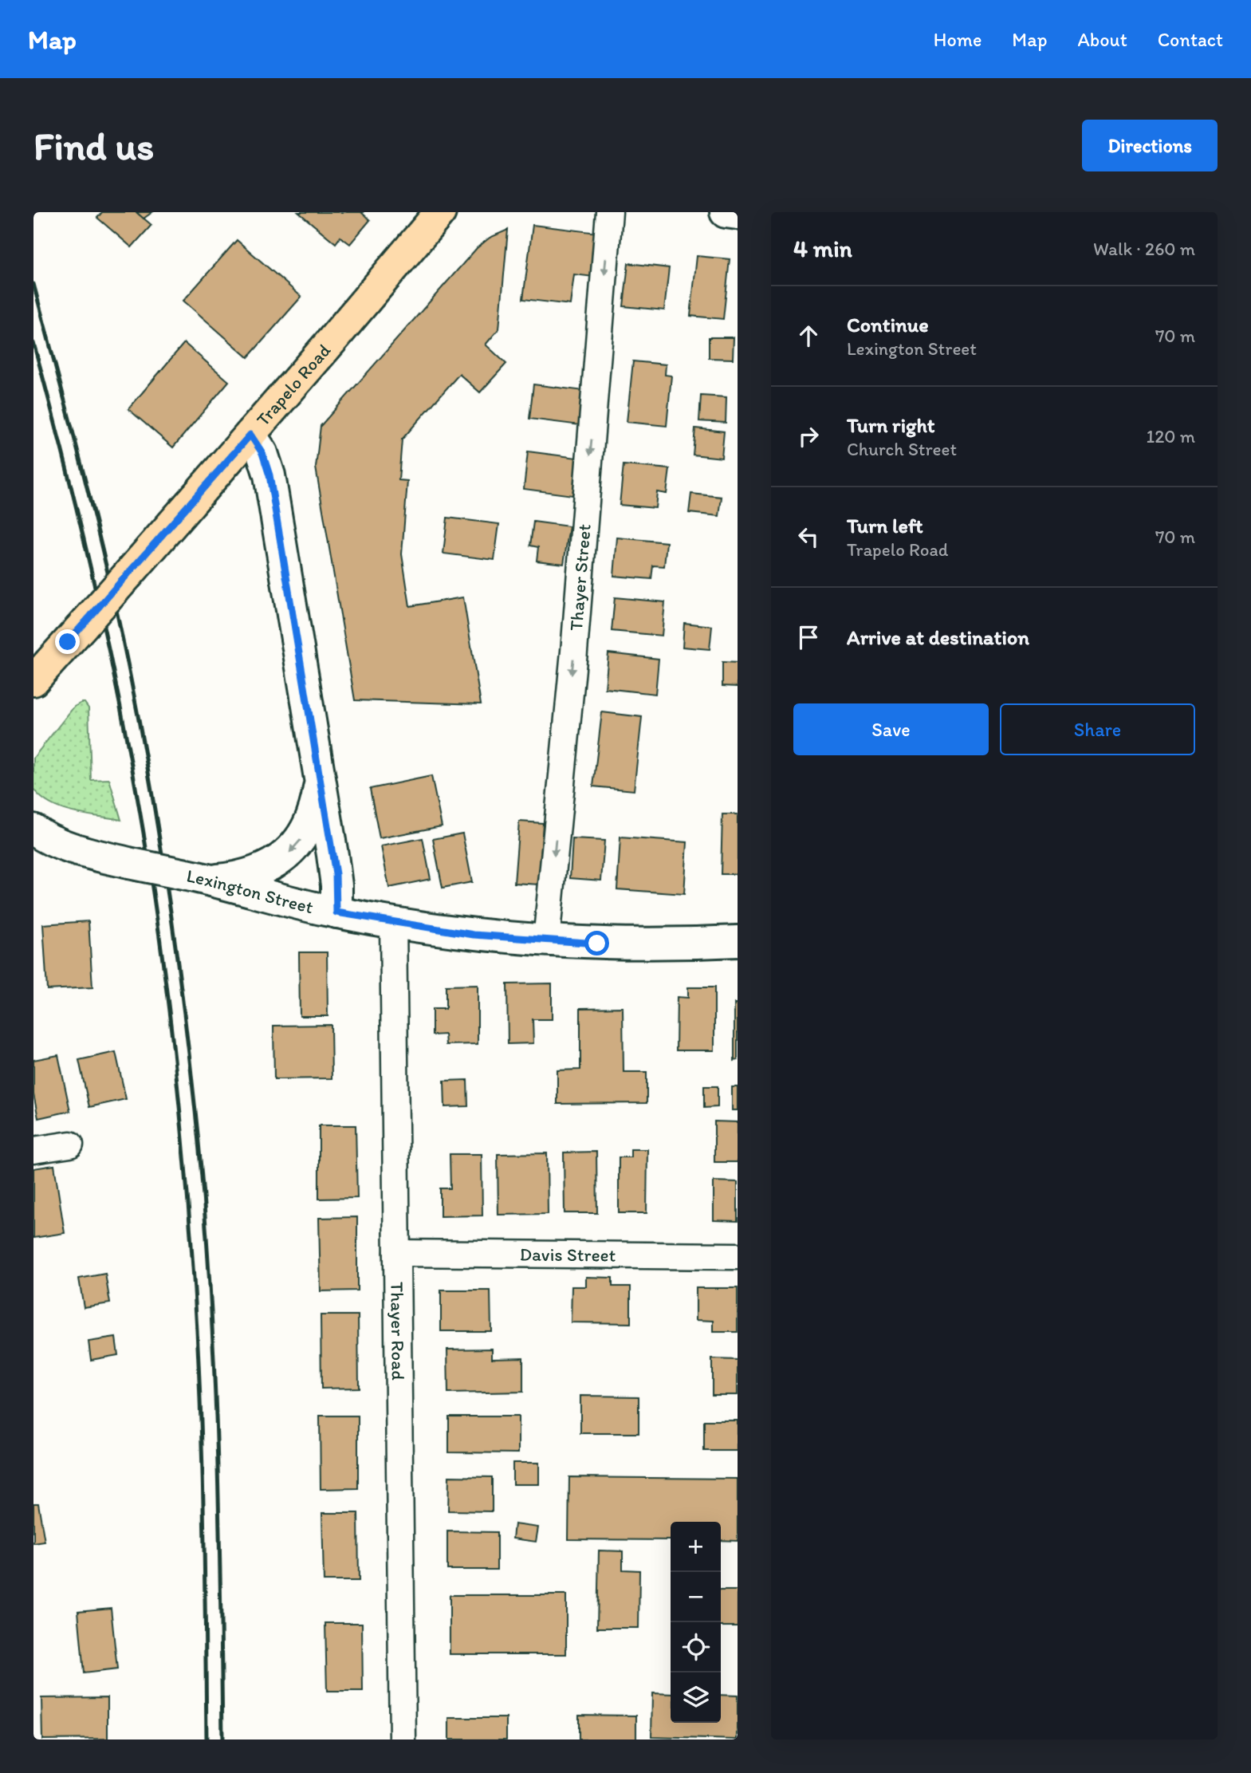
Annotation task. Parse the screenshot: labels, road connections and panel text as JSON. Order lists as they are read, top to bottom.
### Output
{
  "streets": {
    "main road": ["Trapelo Road"],
    "street": [
      "Thayer Street",
      "Lexington Street",
      "Davis Street",
      "Thayer Road"
    ]
  },
  "crossings": [
    ["Thayer Street", "Lexington Street"],
    ["Lexington Street", "Thayer Road"],
    ["Davis Street", "Thayer Road"]
  ],
  "one_way": ["Thayer Street"],
  "page": {
    "header": "Map",
    "nav": [
      "Home",
      "Map",
      "About",
      "Contact"
    ],
    "buttons": [
      "Directions",
      ["Save", "Share"]
    ],
    "title": "Find us",
    "heading": ["4 min", "Walk · 260 m"],
    "list": [
      ["Continue", "Lexington Street", "70 m"],
      ["Turn right", "Church Street", "120 m"],
      ["Turn left", "Trapelo Road", "70 m"],
      "Arrive at destination"
    ],
    "map_buttons": ["+", "−"]
  }
}
